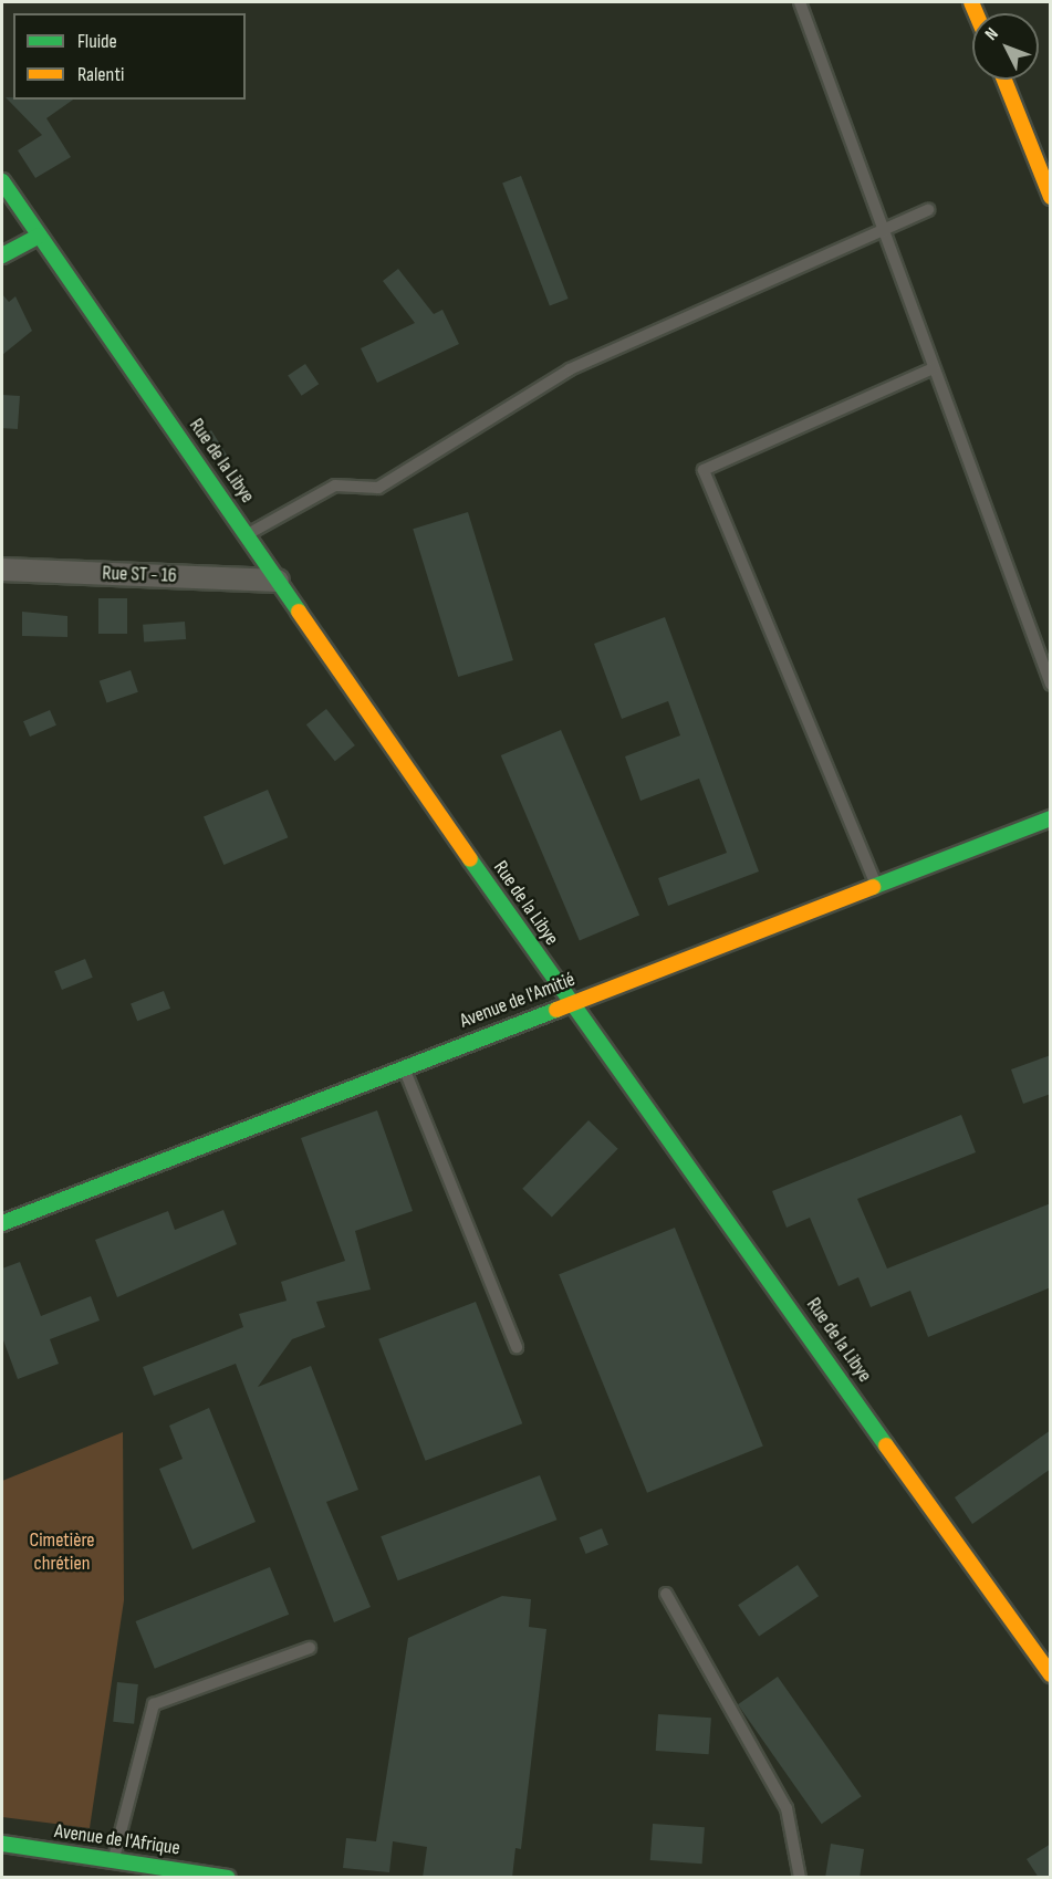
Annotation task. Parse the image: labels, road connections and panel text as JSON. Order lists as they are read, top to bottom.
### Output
{
  "streets": {
    "street": [
      "Rue de la Libye",
      "Rue ST - 16",
      "Avenue de l'Amitié",
      "Avenue de l'Afrique"
    ]
  },
  "crossings": [
    ["Rue de la Libye", "Rue ST - 16"],
    ["Rue de la Libye", "Avenue de l'Amitié"]
  ],
  "parks": ["Cimetière chrétien"],
  "legend": ["Fluide", "Ralenti"],
  "north": "top left"
}
